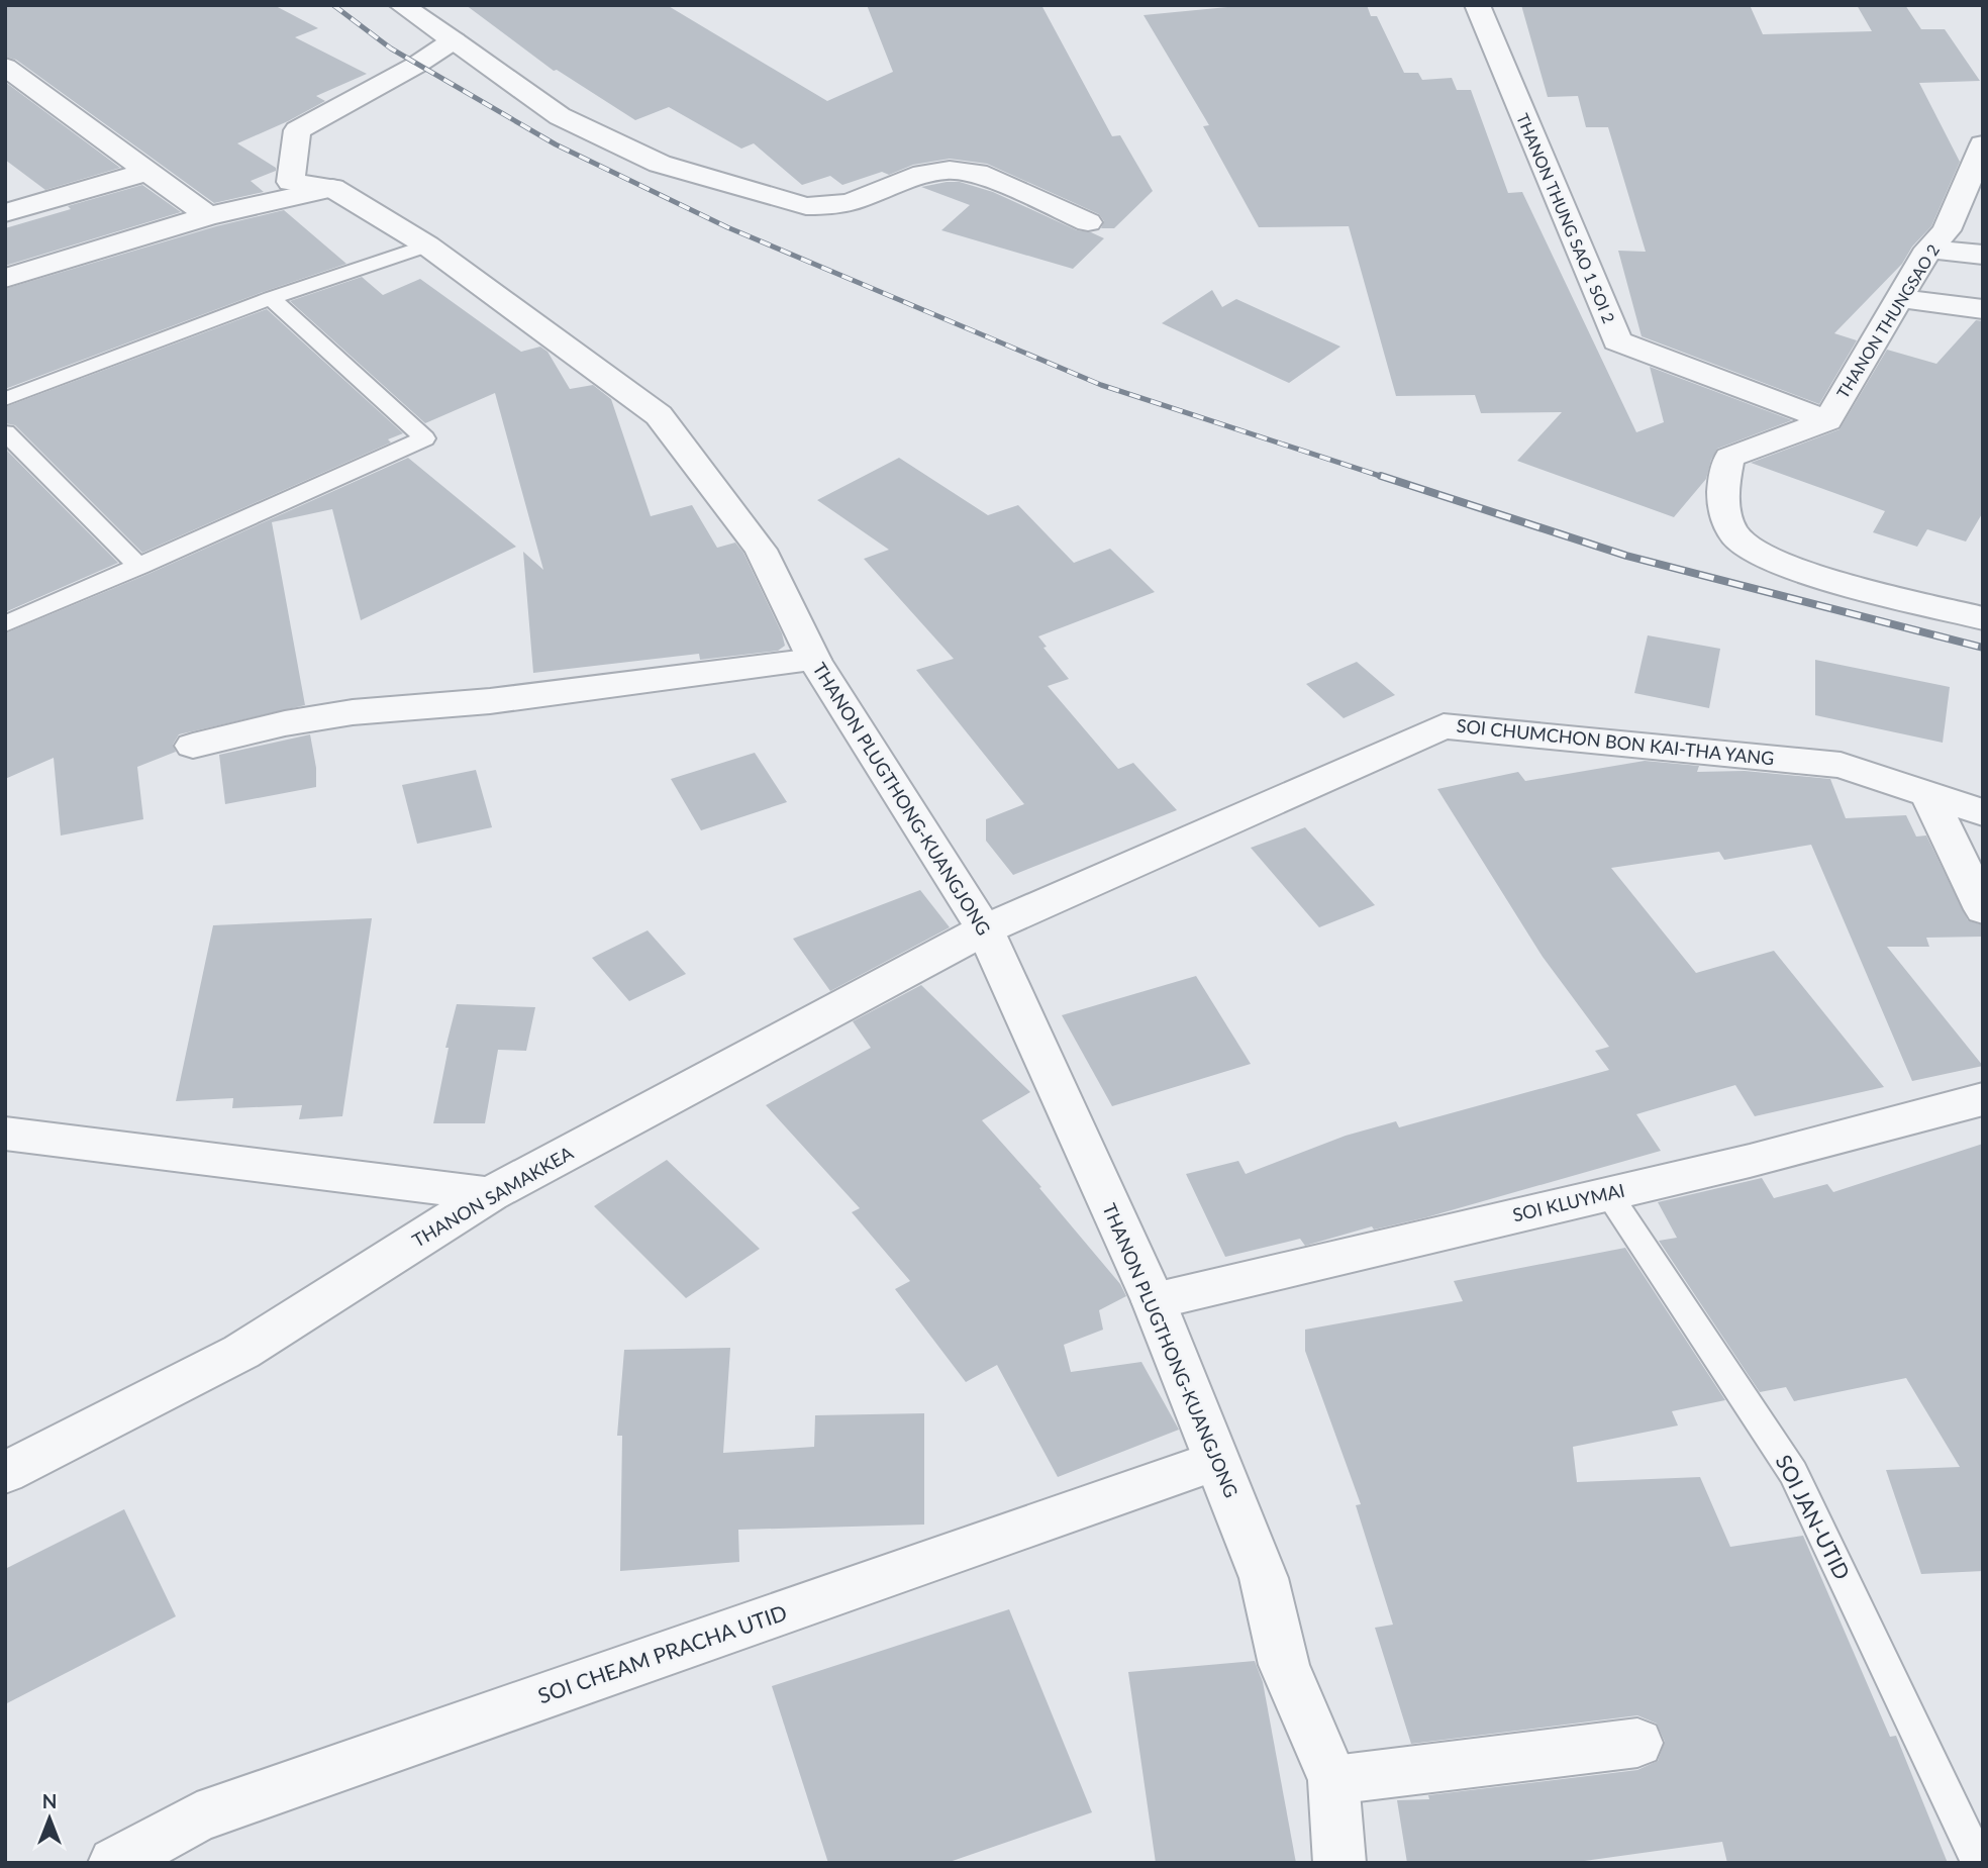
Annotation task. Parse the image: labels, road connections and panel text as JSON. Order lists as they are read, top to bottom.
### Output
{
  "streets": {
    "street": [
      "THANON THUNG SAO 1 SOI 2",
      "THANON THUNGSAO 2",
      "SOI CHUMCHON BON KAI-THA YANG",
      "THANON PLUGTHONG-KUANGJONG",
      "THANON SAMAKKEA",
      "SOI KLUYMAI",
      "SOI CHEAM PRACHA UTID"
    ],
    "lane": ["SOI JAN-UTID"]
  },
  "crossings": [
    ["THANON THUNG SAO 1 SOI 2", "THANON THUNGSAO 2"],
    ["SOI CHUMCHON BON KAI-THA YANG", "THANON PLUGTHONG-KUANGJONG"],
    ["SOI CHUMCHON BON KAI-THA YANG", "THANON SAMAKKEA"],
    ["THANON PLUGTHONG-KUANGJONG", "THANON SAMAKKEA"],
    ["THANON PLUGTHONG-KUANGJONG", "SOI KLUYMAI"],
    ["THANON PLUGTHONG-KUANGJONG", "SOI CHEAM PRACHA UTID"],
    ["SOI KLUYMAI", "SOI JAN-UTID"]
  ],
  "north": "top"
}
